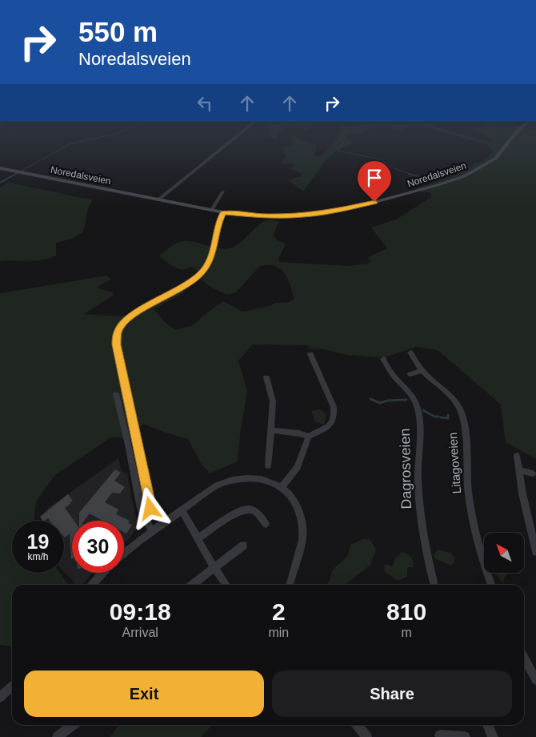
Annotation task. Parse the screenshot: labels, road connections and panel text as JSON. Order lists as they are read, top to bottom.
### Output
{
  "streets": {
    "main road": ["Noredalsveien"],
    "street": ["Litagoveien", "Dagrosveien"]
  },
  "north": "top left",
  "page": {
    "turn": ["550 m", "Noredalsveien"],
    "speed": "19 km/h",
    "limit": "30",
    "eta": [
      "09:18",
      "Arrival",
      "2",
      "min",
      "810",
      "m"
    ],
    "buttons": ["Exit", "Share"]
  }
}
